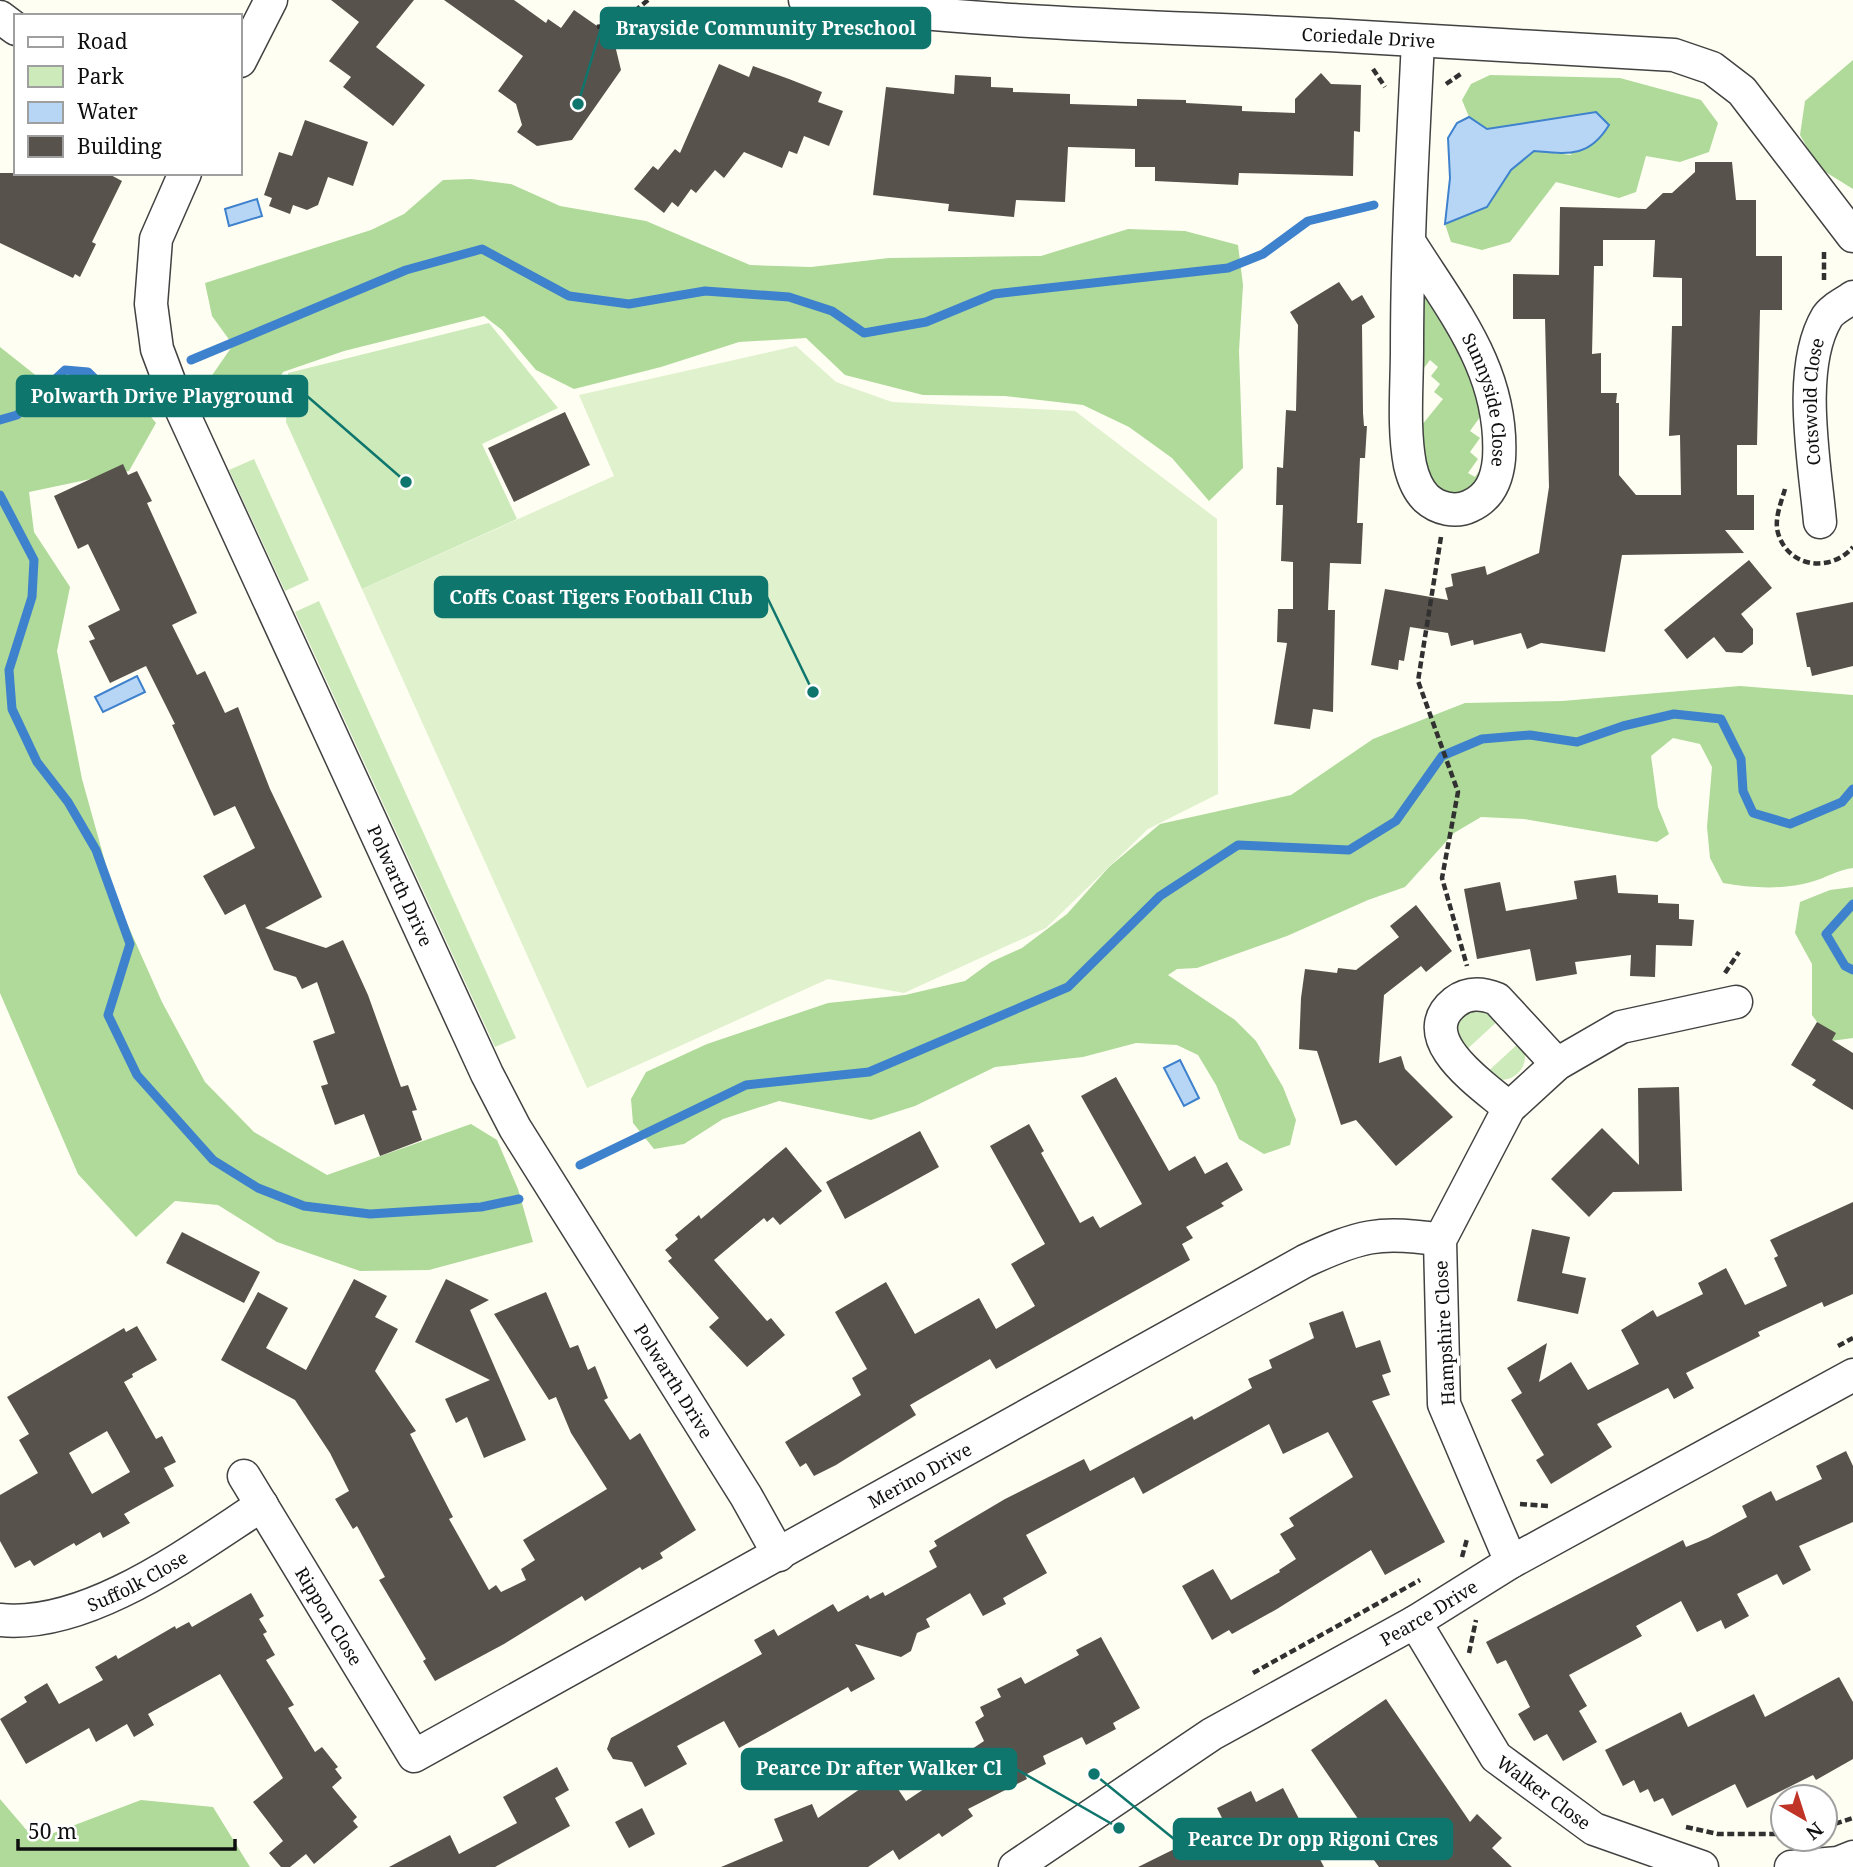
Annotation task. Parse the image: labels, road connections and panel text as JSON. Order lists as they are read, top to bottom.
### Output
{
  "streets": {
    "street": [
      "Coriedale Drive",
      "Sunnyside Close",
      "Cotswold Close",
      "Polwarth Drive",
      "Hampshire Close",
      "Merino Drive",
      "Suffolk Close",
      "Pearce Drive",
      "Rippon Close",
      "Walker Close"
    ]
  },
  "crossings": [
    ["Coriedale Drive", "Sunnyside Close"],
    ["Polwarth Drive", "Merino Drive"],
    ["Hampshire Close", "Merino Drive"],
    ["Hampshire Close", "Pearce Drive"],
    ["Merino Drive", "Rippon Close"],
    ["Suffolk Close", "Rippon Close"],
    ["Pearce Drive", "Walker Close"]
  ],
  "places": [
    "Brayside Community Preschool",
    "Polwarth Drive Playground",
    "Coffs Coast Tigers Football Club",
    "Pearce Dr opp Rigoni Cres",
    "Pearce Dr after Walker Cl"
  ],
  "legend": [
    "Road",
    "Park",
    "Water",
    "Building"
  ],
  "scale_bar": "50 m",
  "north": "bottom right"
}
